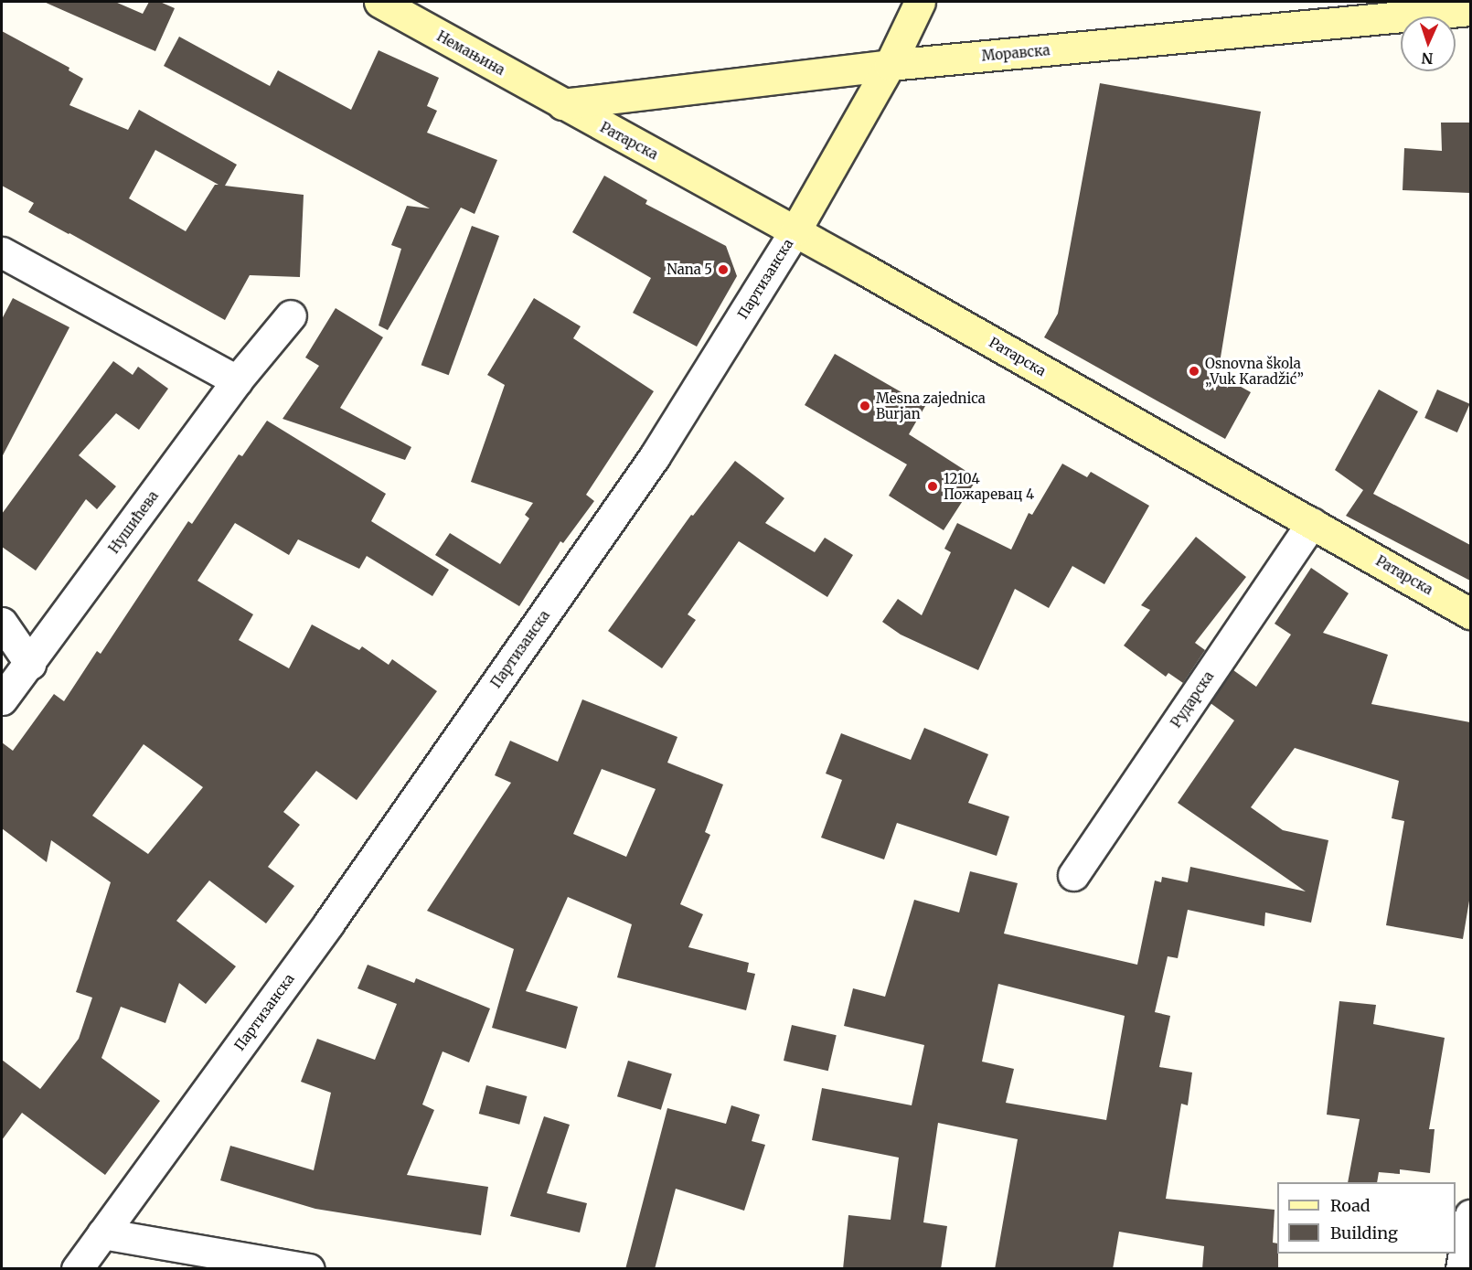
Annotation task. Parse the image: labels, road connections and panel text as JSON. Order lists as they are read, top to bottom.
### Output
{
  "streets": {
    "street": [
      "Немањина",
      "Моравска",
      "Ратарска",
      "Партизанска",
      "Нушићева",
      "Рударска"
    ]
  },
  "crossings": [
    ["Немањина", "Моравска"],
    ["Немањина", "Ратарска"],
    ["Моравска", "Ратарска"],
    ["Моравска", "Партизанска"],
    ["Ратарска", "Партизанска"],
    ["Ратарска", "Рударска"]
  ],
  "places": [
    "Nana 5",
    "Osnovna škola „Vuk Karadžić”",
    "Mesna zajednica Burjan",
    "12104 Пожаревац 4"
  ],
  "legend": ["Road", "Building"],
  "north": "bottom"
}
